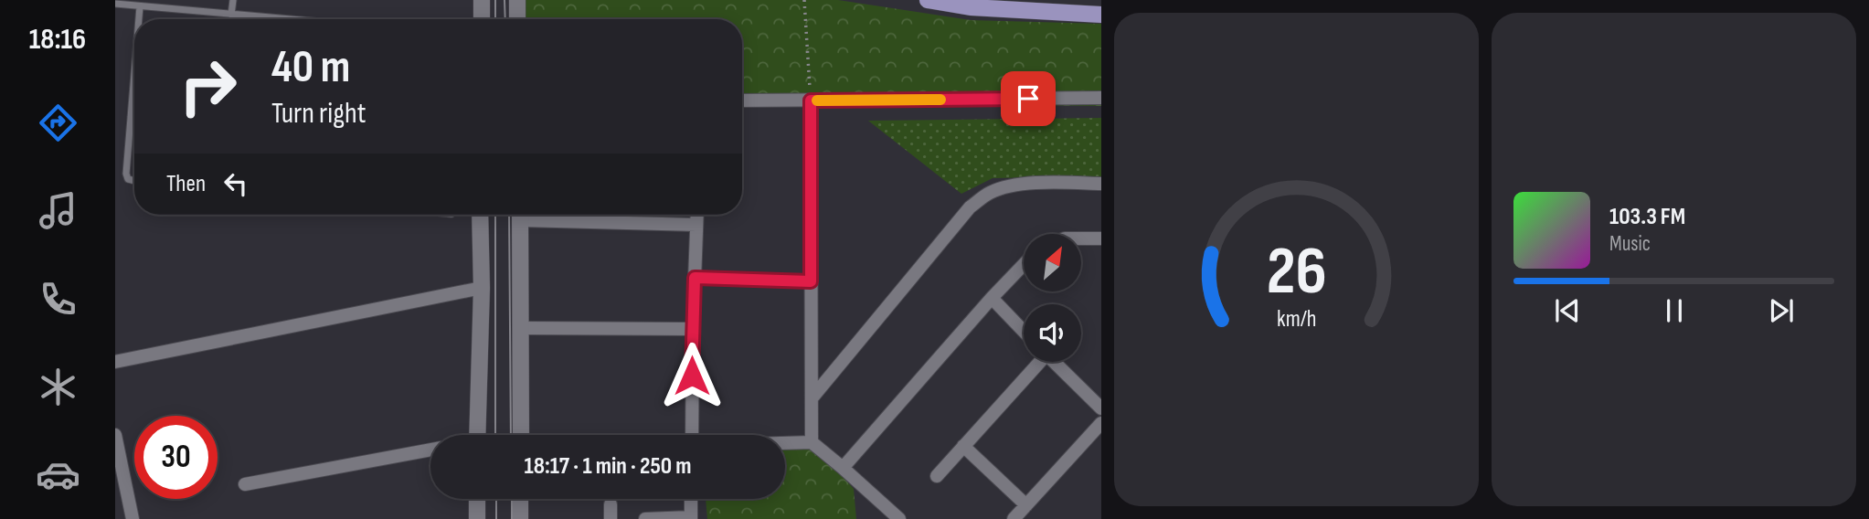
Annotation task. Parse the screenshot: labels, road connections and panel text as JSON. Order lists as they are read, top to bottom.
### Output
{
  "north": "top right",
  "page": {
    "tabs": "18:16",
    "turn": ["40 m", "Turn right"],
    "then": "Then",
    "song": ["103.3 FM", "Music"],
    "limit": "30",
    "trip": "18:17 · 1 min · 250 m",
    "gauge": ["26", "km/h"]
  }
}
